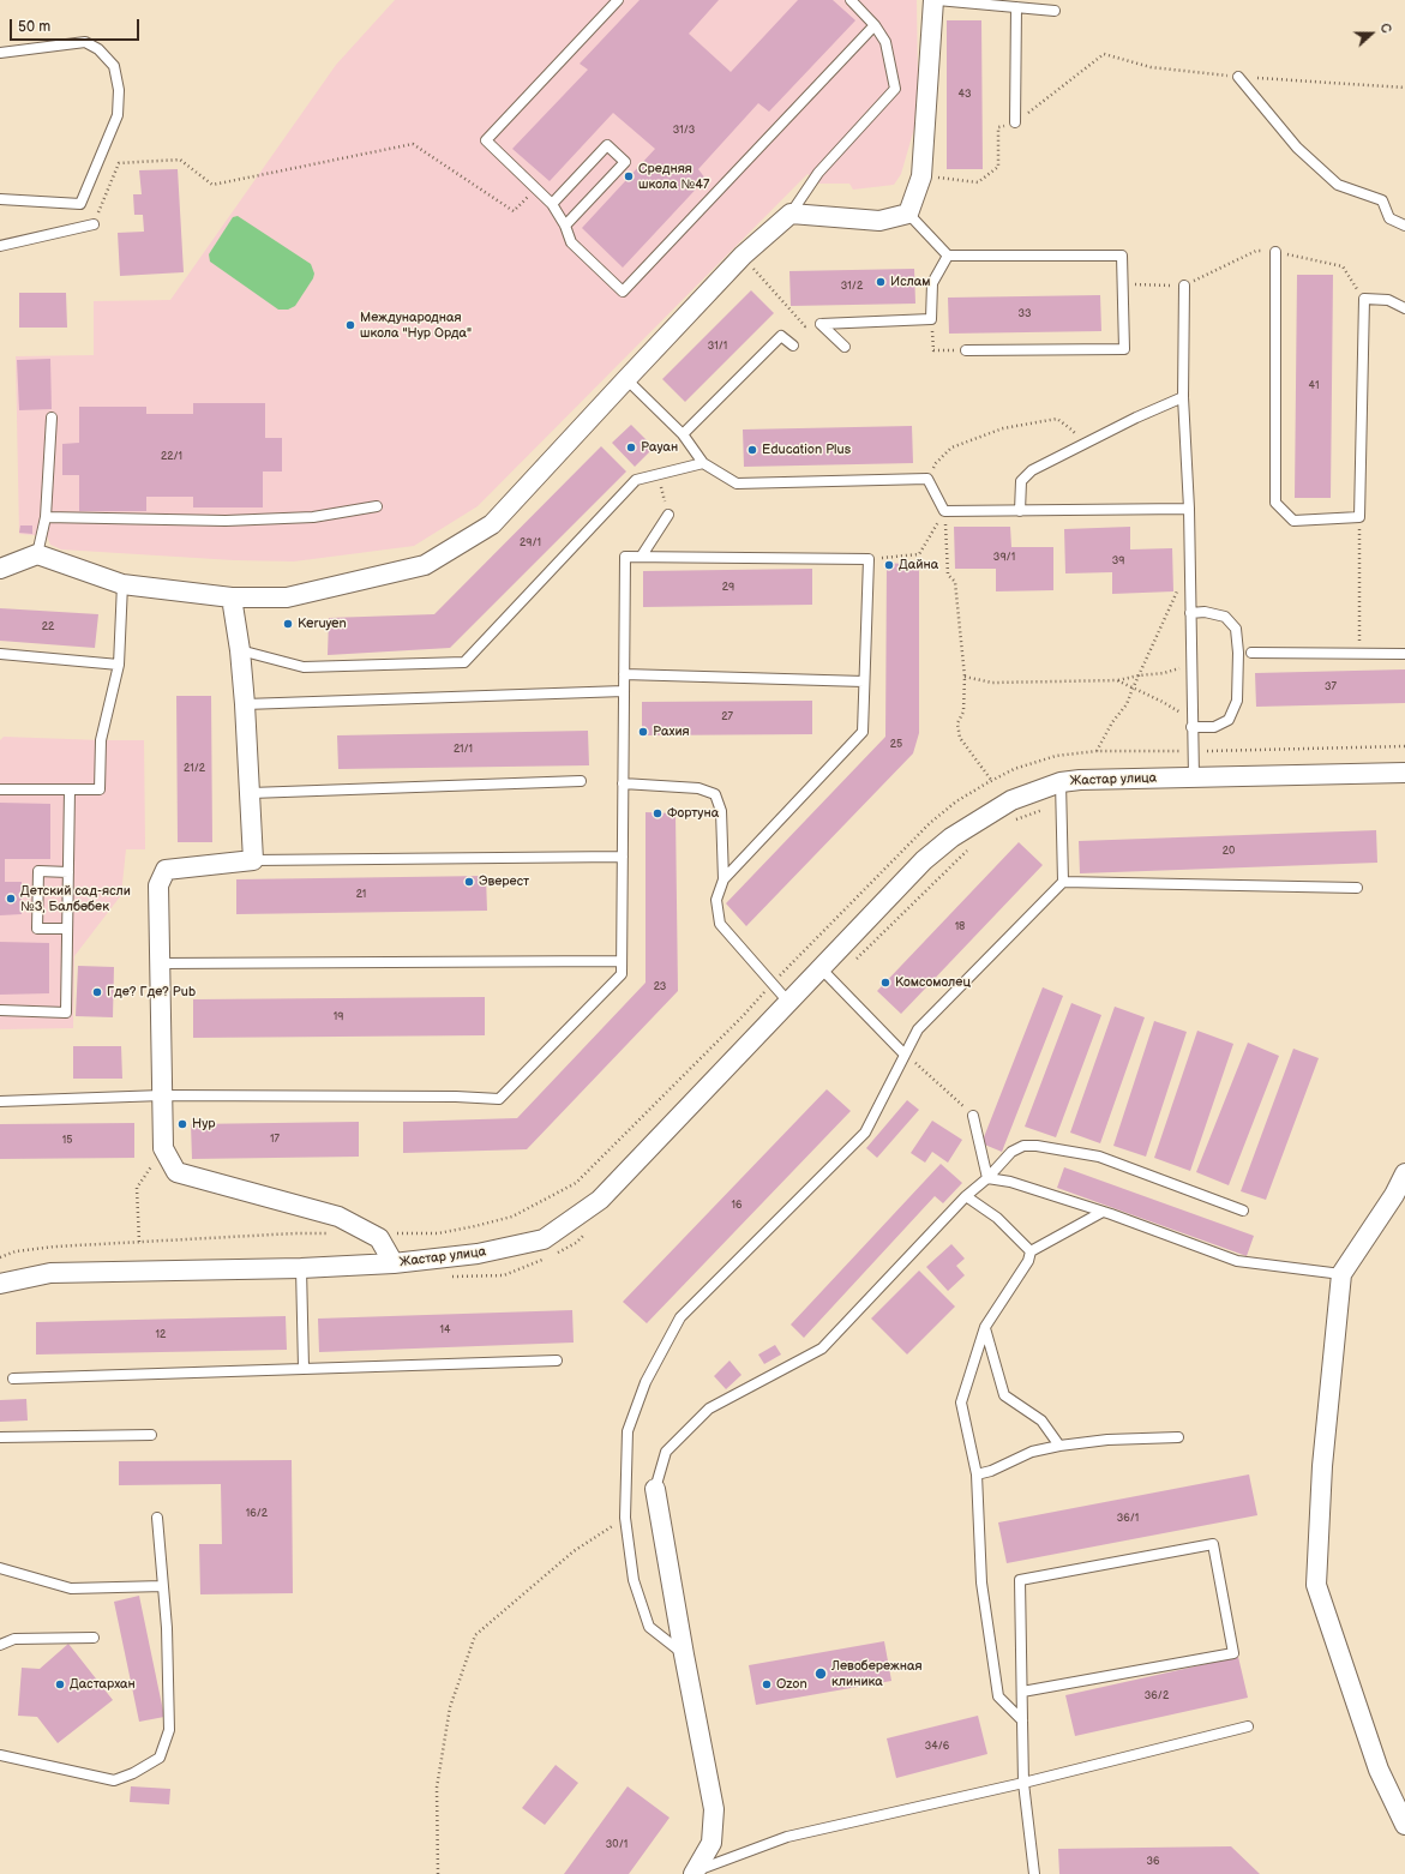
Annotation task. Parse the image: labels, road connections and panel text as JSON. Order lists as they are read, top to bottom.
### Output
{
  "streets": {
    "street": ["Жастар улица"]
  },
  "places": [
    "Средняя школа №47",
    "Ислам",
    "Международная школа \"Нур Орда\"",
    "Рауан",
    "Education Plus",
    "Дайна",
    "Keruyen",
    "Рахия",
    "Фортуна",
    "Эверест",
    "Детский сад-ясли №3, Балбөбек",
    "Комсомолец",
    "Где? Где? Pub",
    "Нур",
    "Левобережная клиника",
    "Дастархан",
    "Ozon"
  ],
  "house_numbers": [
    "43",
    "31/3",
    "31/2",
    "33",
    "31/1",
    "41",
    "22/1",
    "29/1",
    "39/1",
    "39",
    "29",
    "22",
    "37",
    "27",
    "25",
    "21/1",
    "21/2",
    "20",
    "21",
    "18",
    "23",
    "19",
    "17",
    "15",
    "16",
    "14",
    "12",
    "16/2",
    "36/1",
    "36/2",
    "34/6",
    "30/1",
    "36"
  ],
  "scale_bar": "50 m",
  "north": "right"
}
